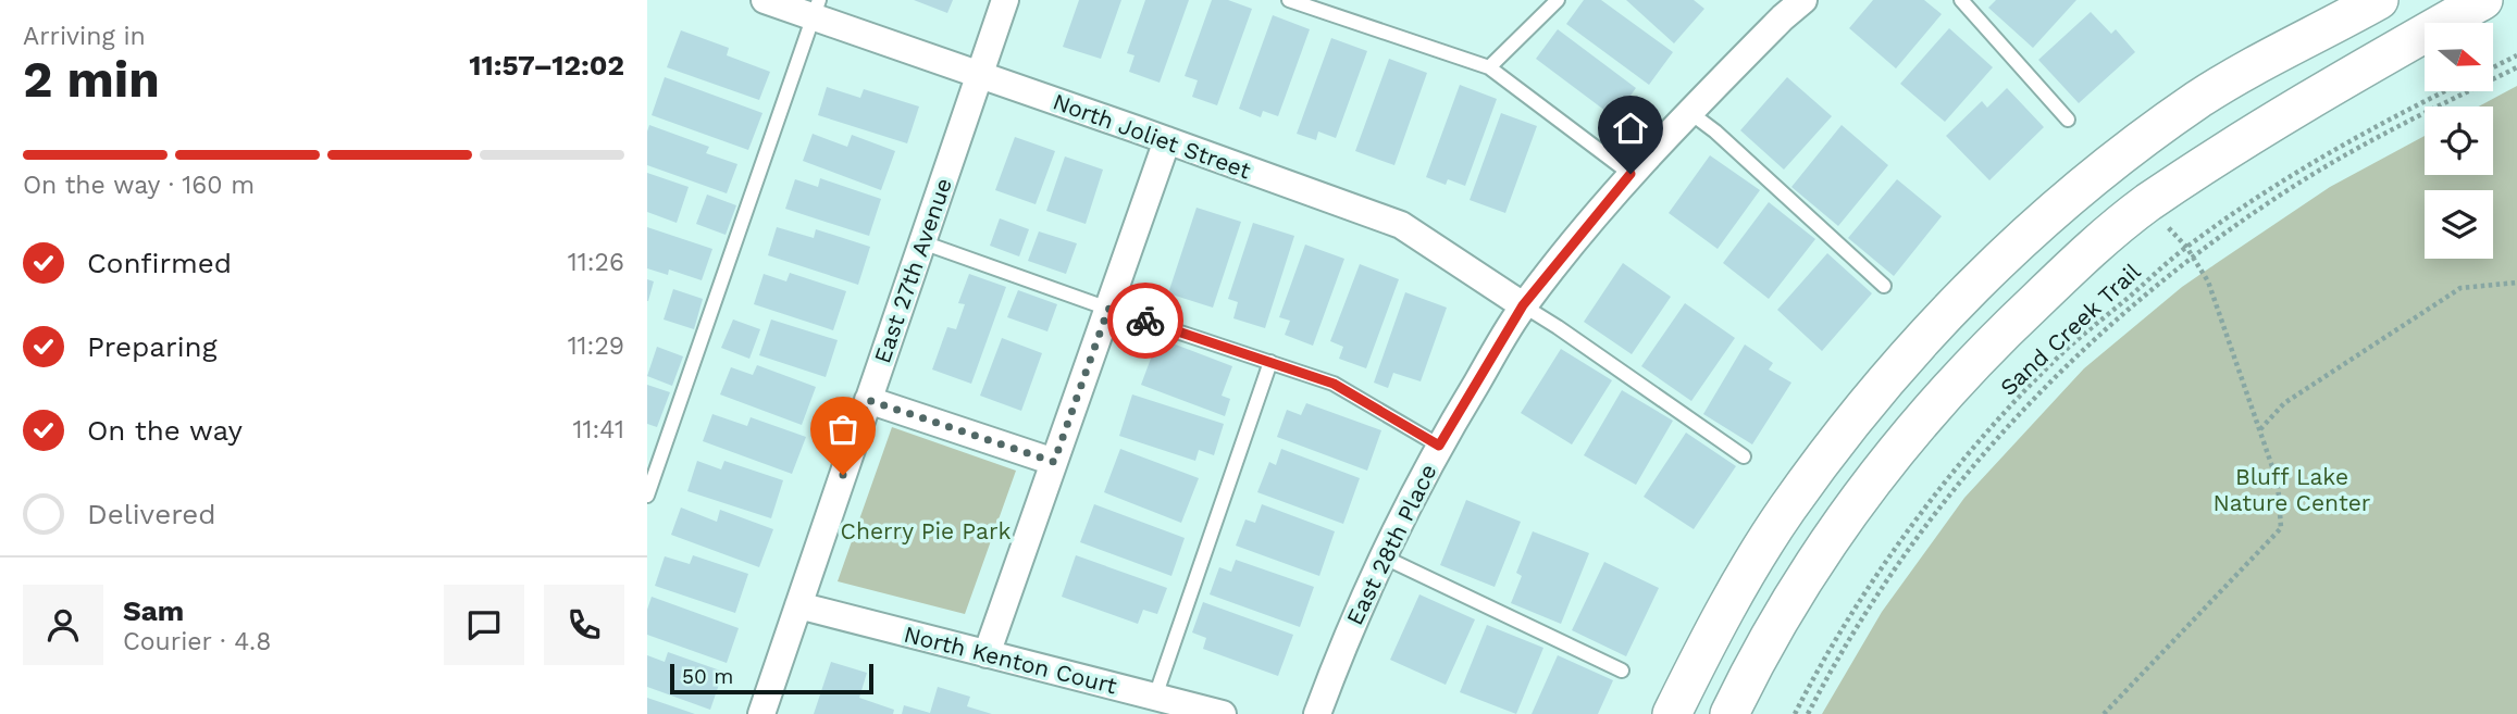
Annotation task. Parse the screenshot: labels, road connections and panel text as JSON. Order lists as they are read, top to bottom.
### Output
{
  "streets": {
    "street": [
      "North Joliet Street",
      "East 27th Avenue",
      "East 28th Place",
      "North Kenton Court"
    ],
    "path": ["Sand Creek Trail"]
  },
  "crossings": [
    ["North Joliet Street", "East 27th Avenue"],
    ["North Joliet Street", "East 28th Place"],
    ["East 27th Avenue", "North Kenton Court"]
  ],
  "parks": ["Bluff Lake Nature Center", "Cherry Pie Park"],
  "scale_bar": "50 m",
  "north": "right",
  "page": {
    "heading": ["2 min", "Arriving in", "11:57–12:02"],
    "panel": ["Sam", "Courier · 4.8"],
    "bar": "On the way · 160 m",
    "list": [
      ["Confirmed", "11:26"],
      ["Preparing", "11:29"],
      ["On the way", "11:41"],
      "Delivered"
    ],
    "scale": "50 m"
  }
}
